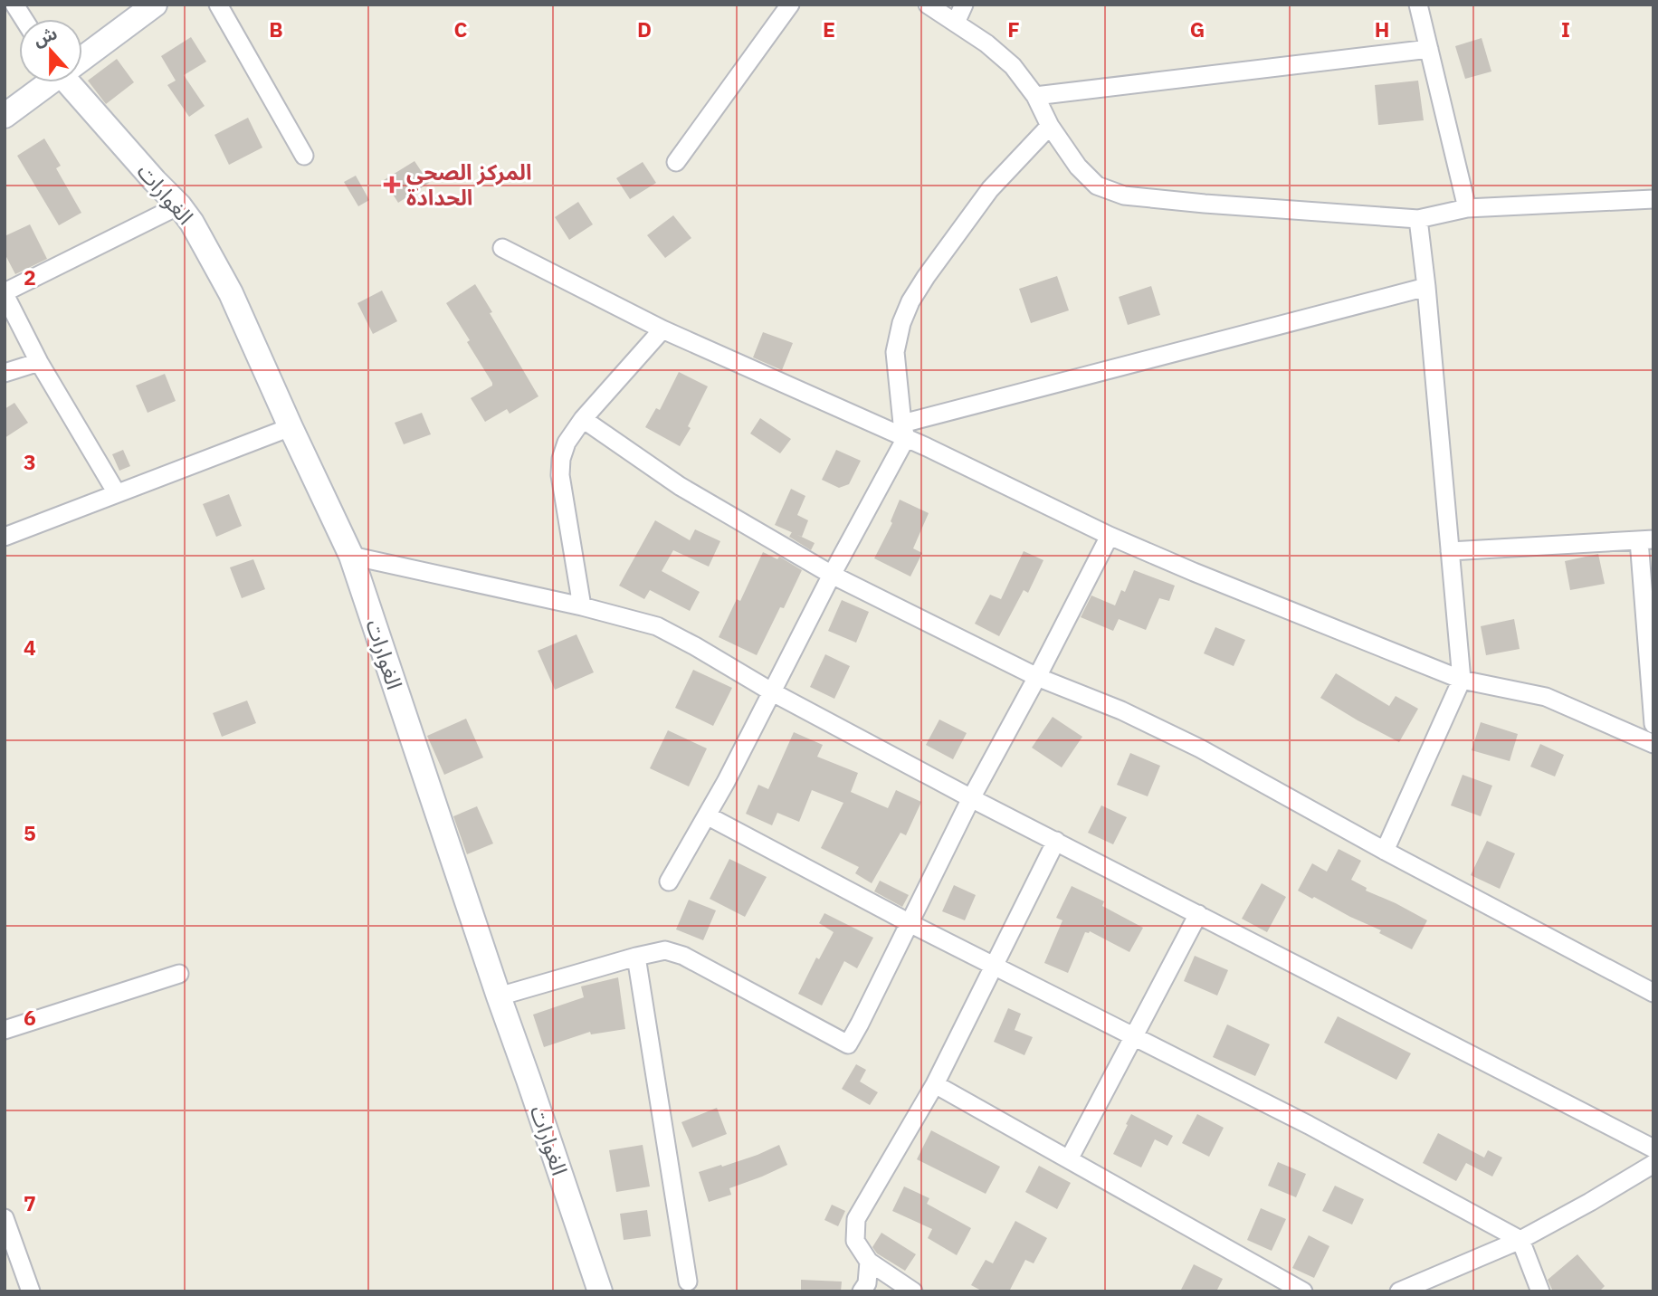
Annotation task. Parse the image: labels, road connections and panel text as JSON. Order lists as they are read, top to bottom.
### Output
{
  "streets": {
    "street": ["الغوارات"]
  },
  "places": {
    "health": ["المركز الصحي الحدادة"]
  },
  "north": "top",
  "grid": {
    "columns": [
      "B",
      "C",
      "D",
      "E",
      "F",
      "G",
      "H",
      "I"
    ],
    "rows": [
      "2",
      "3",
      "4",
      "5",
      "6",
      "7"
    ]
  }
}
